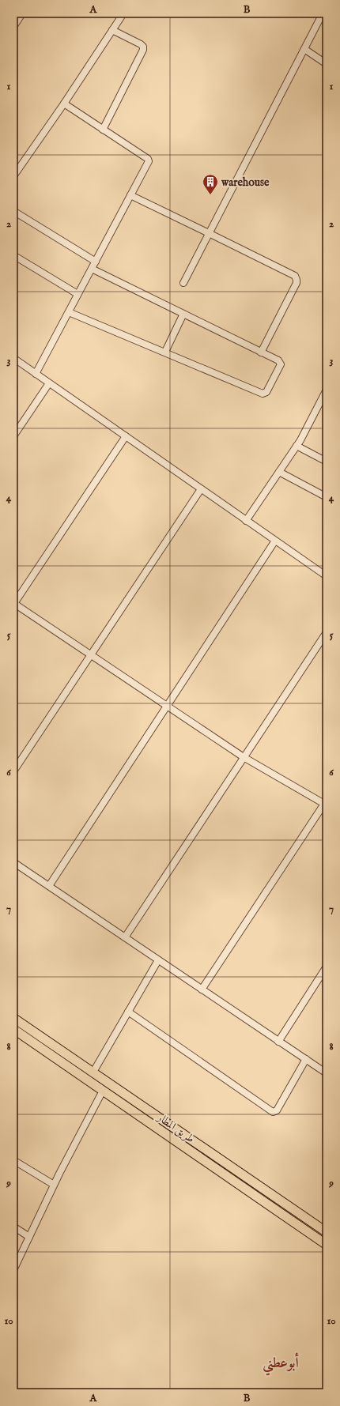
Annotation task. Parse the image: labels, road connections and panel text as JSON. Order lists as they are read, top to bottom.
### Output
{
  "streets": {
    "highway": ["طريق المطار"]
  },
  "districts": ["أبوعطني"],
  "places": {
    "building": ["warehouse"]
  },
  "grid": {
    "columns": ["A", "B"],
    "rows": [
      "1",
      "2",
      "3",
      "4",
      "5",
      "6",
      "7",
      "8",
      "9",
      "10"
    ]
  }
}
